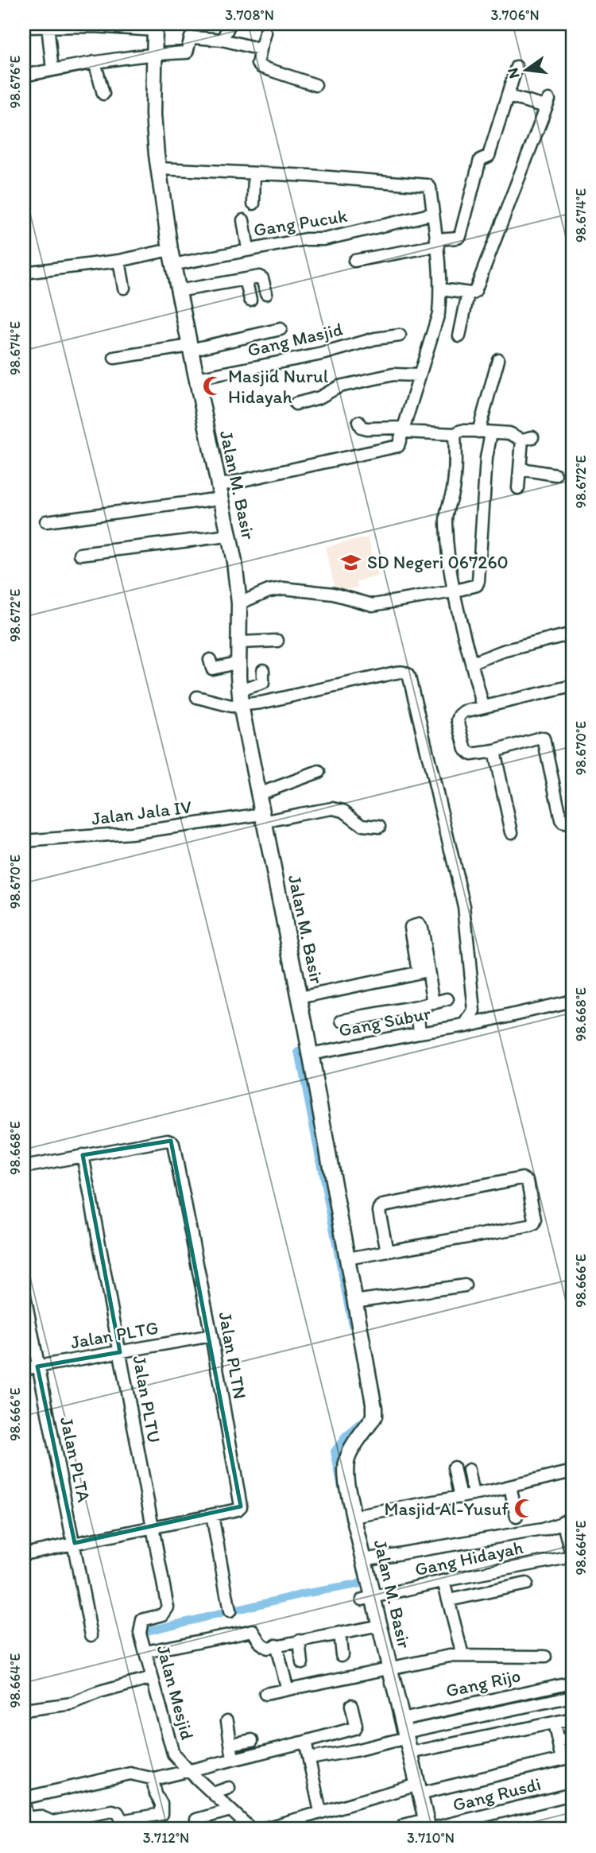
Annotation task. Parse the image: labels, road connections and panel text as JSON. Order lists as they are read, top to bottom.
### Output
{
  "streets": {
    "main road": ["Jalan M. Basir"],
    "street": [
      "Gang Pucuk",
      "Gang Masjid",
      "Jalan Jala IV",
      "Gang Subur",
      "Jalan PLTG",
      "Jalan PLTN",
      "Jalan PLTU",
      "Jalan PLTA",
      "Gang Hidayah",
      "Gang Rijo",
      "Jalan Mesjid",
      "Gang Rusdi"
    ]
  },
  "crossings": [
    ["Gang Pucuk", "Jalan M. Basir"],
    ["Gang Masjid", "Jalan M. Basir"],
    ["Jalan M. Basir", "Jalan Jala IV"],
    ["Jalan M. Basir", "Gang Subur"],
    ["Jalan M. Basir", "Gang Hidayah"],
    ["Jalan M. Basir", "Gang Rijo"],
    ["Jalan M. Basir", "Gang Rusdi"],
    ["Jalan PLTG", "Jalan PLTN"],
    ["Jalan PLTG", "Jalan PLTU"],
    ["Jalan PLTG", "Jalan PLTA"],
    ["Jalan PLTN", "Jalan PLTU"],
    ["Jalan PLTN", "Jalan PLTA"],
    ["Jalan PLTU", "Jalan Mesjid"]
  ],
  "places": {
    "mosque": ["Masjid Nurul Hidayah", "Masjid Al-Yusuf"],
    "school or university": ["SD Negeri 067260"]
  },
  "north": "left",
  "coordinates": [
    "3.708°N",
    "3.706°N",
    "98.676°E",
    "98.674°E",
    "98.672°E",
    "98.670°E",
    "98.668°E",
    "98.666°E",
    "98.664°E",
    "3.712°N",
    "3.710°N"
  ]
}
